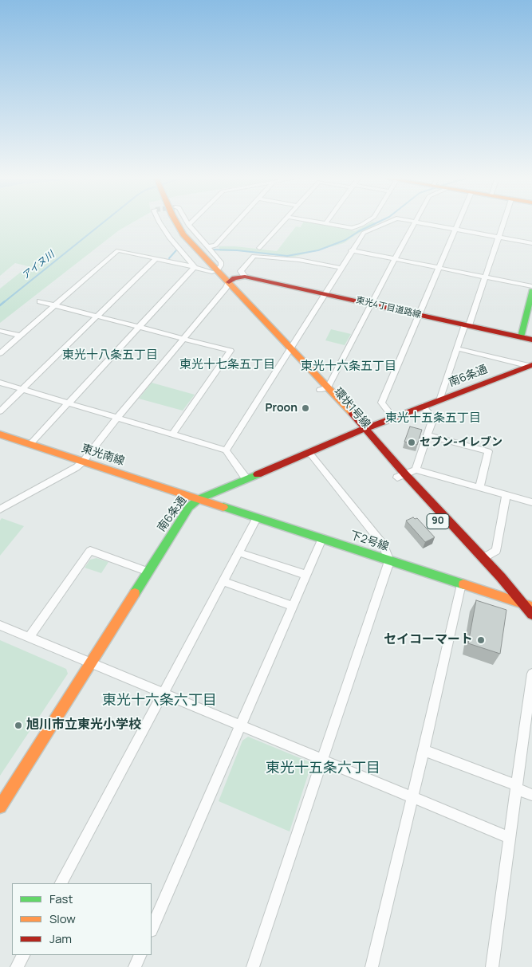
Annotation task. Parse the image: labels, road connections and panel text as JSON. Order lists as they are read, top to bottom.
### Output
{
  "streets": {
    "street": [
      "東光4丁目道路線",
      "南6条通",
      "環状1号線",
      "東光南線",
      "90",
      "下2号線"
    ]
  },
  "crossings": [
    ["南6条通", "環状1号線"],
    ["南6条通", "東光南線"],
    ["南6条通", "下2号線"],
    ["環状1号線", "下2号線"],
    ["東光南線", "下2号線"]
  ],
  "districts": [
    "東光十八条五丁目",
    "東光十七条五丁目",
    "東光十六条五丁目",
    "東光十五条五丁目",
    "東光十六条六丁目",
    "東光十五条六丁目"
  ],
  "water": ["アイヌ川"],
  "places": [
    "Proon",
    "セブン-イレブン",
    "セイコーマート",
    "旭川市立東光小学校"
  ],
  "legend": ["Fast", "Slow", "Jam"]
}
